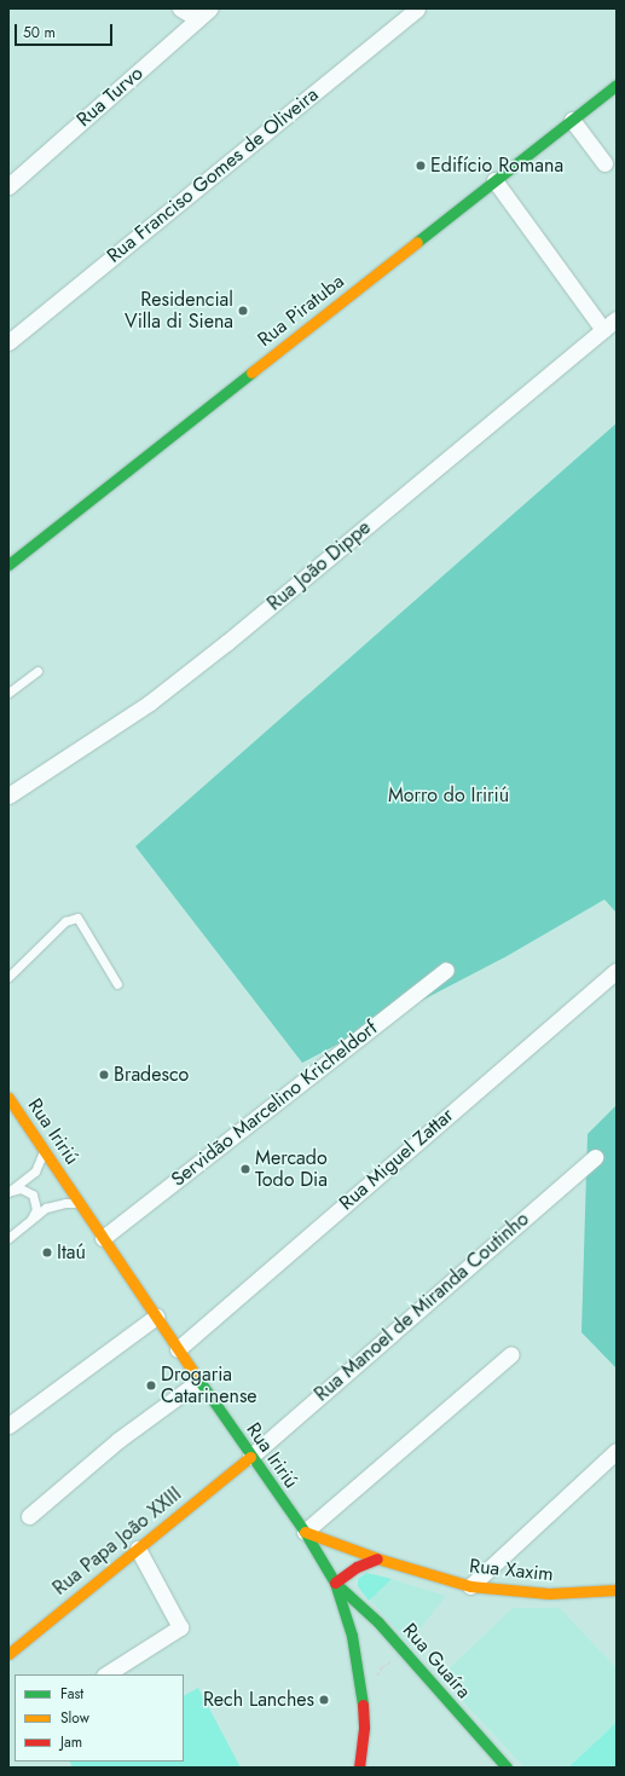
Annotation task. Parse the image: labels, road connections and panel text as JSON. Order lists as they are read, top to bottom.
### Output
{
  "streets": {
    "main road": [
      "Rua Piratuba",
      "Rua Iririú",
      "Rua Papa João XXIII",
      "Rua Xaxim",
      "Rua Guaíra"
    ],
    "street": [
      "Rua Turvo",
      "Rua Franciso Gomes de Oliveira",
      "Rua João Dippe",
      "Servidão Marcelino Kricheldorf",
      "Rua Miguel Zattar",
      "Rua Manoel de Miranda Coutinho"
    ]
  },
  "crossings": [
    ["Servidão Marcelino Kricheldorf", "Rua Iririú"],
    ["Rua Iririú", "Rua Miguel Zattar"],
    ["Rua Iririú", "Rua Manoel de Miranda Coutinho"],
    ["Rua Iririú", "Rua Papa João XXIII"],
    ["Rua Iririú", "Rua Xaxim"],
    ["Rua Iririú", "Rua Guaíra"],
    ["Rua Manoel de Miranda Coutinho", "Rua Papa João XXIII"]
  ],
  "parks": ["Morro do Iririú"],
  "places": [
    "Edifício Romana",
    "Residencial Villa di Siena",
    "Bradesco",
    "Mercado Todo Dia",
    "Itaú",
    "Drogaria Catarinense",
    "Rech Lanches"
  ],
  "legend": ["Fast", "Slow", "Jam"],
  "scale_bar": "50 m"
}
